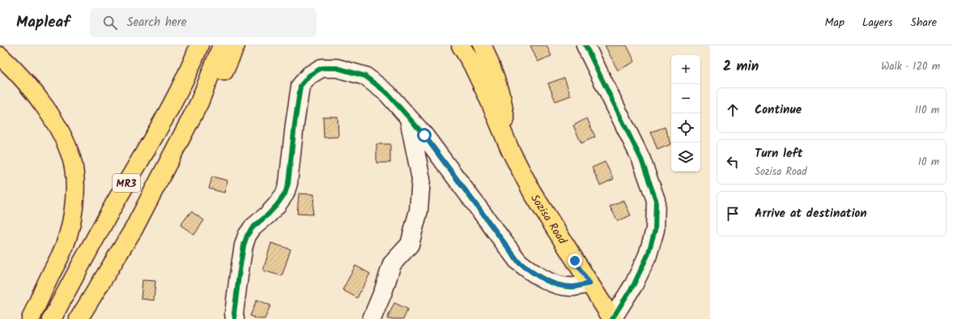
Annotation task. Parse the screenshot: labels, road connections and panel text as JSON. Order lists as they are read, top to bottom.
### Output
{
  "streets": {
    "main road": ["MR3", "Sozisa Road"]
  },
  "page": {
    "header": "Mapleaf",
    "search": "Search here",
    "nav": ["Map", "Layers", "Share"],
    "heading": ["2 min", "Walk · 120 m"],
    "map_buttons": ["+", "−"],
    "list": [
      ["Continue", "110 m"],
      ["Turn left", "Sozisa Road", "10 m"],
      "Arrive at destination"
    ]
  }
}
